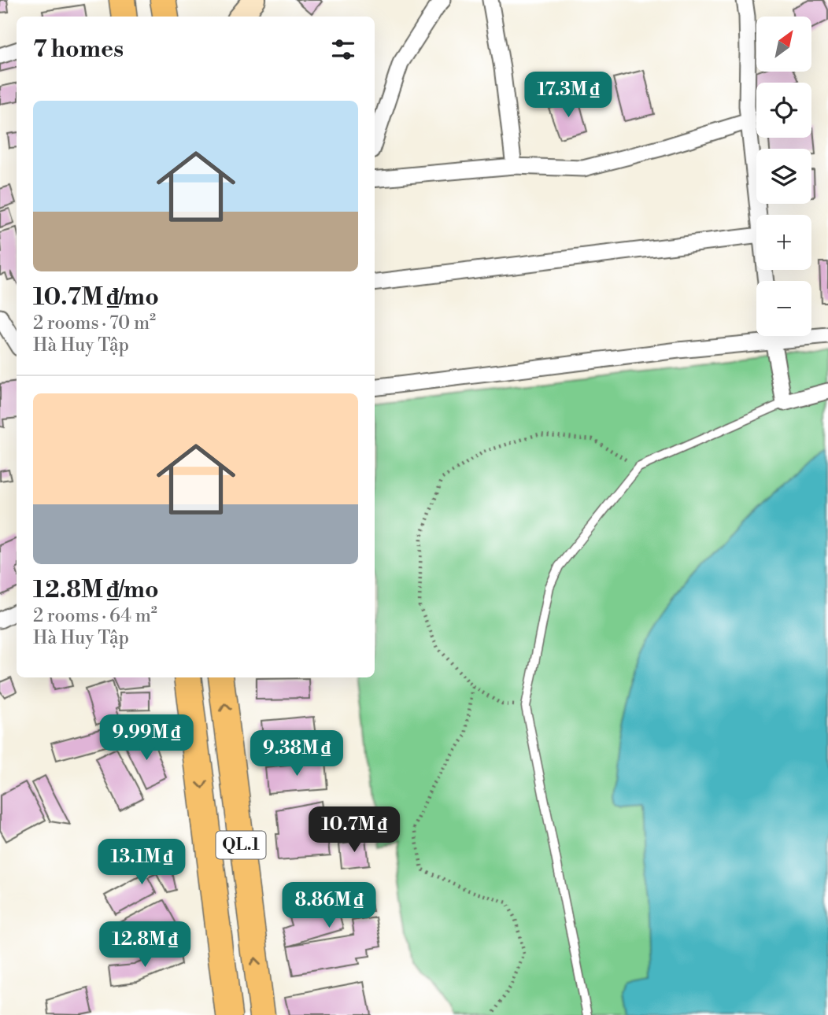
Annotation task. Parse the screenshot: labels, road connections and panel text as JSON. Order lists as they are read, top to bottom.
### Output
{
  "streets": {
    "main road": ["QL.1"]
  },
  "north": "top right",
  "page": {
    "map_buttons": ["+", "−"],
    "heading": "7 homes",
    "price": [
      "17.3M ₫",
      "9.99M ₫",
      "9.38M ₫",
      "10.7M ₫",
      "13.1M ₫",
      "8.86M ₫",
      "12.8M ₫"
    ],
    "list": [
      {
        "name": "10.7M ₫/mo",
        "note": "2 rooms · 70 m² · Hà Huy Tập"
      },
      {
        "name": "12.8M ₫/mo",
        "note": "2 rooms · 64 m² · Hà Huy Tập"
      }
    ]
  }
}
